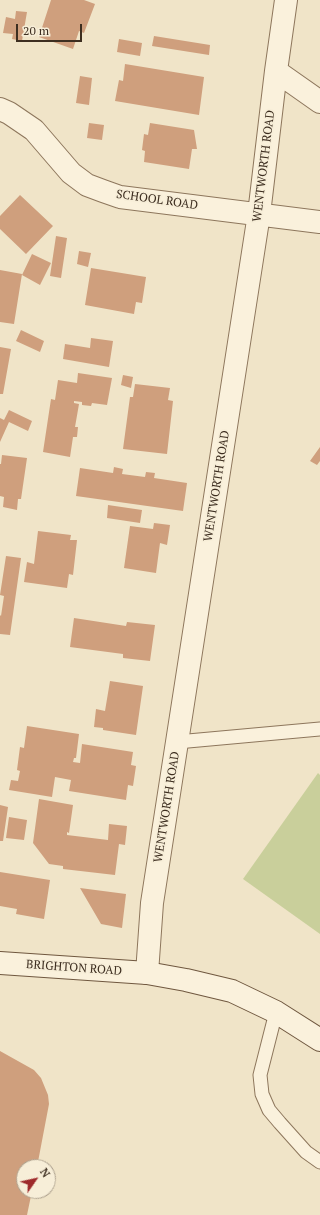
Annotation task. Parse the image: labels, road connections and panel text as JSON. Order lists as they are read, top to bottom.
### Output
{
  "streets": {
    "street": ["WENTWORTH ROAD", "SCHOOL ROAD", "BRIGHTON ROAD"]
  },
  "crossings": [
    ["WENTWORTH ROAD", "SCHOOL ROAD"],
    ["WENTWORTH ROAD", "BRIGHTON ROAD"]
  ],
  "scale_bar": "20 m",
  "north": "top right"
}
